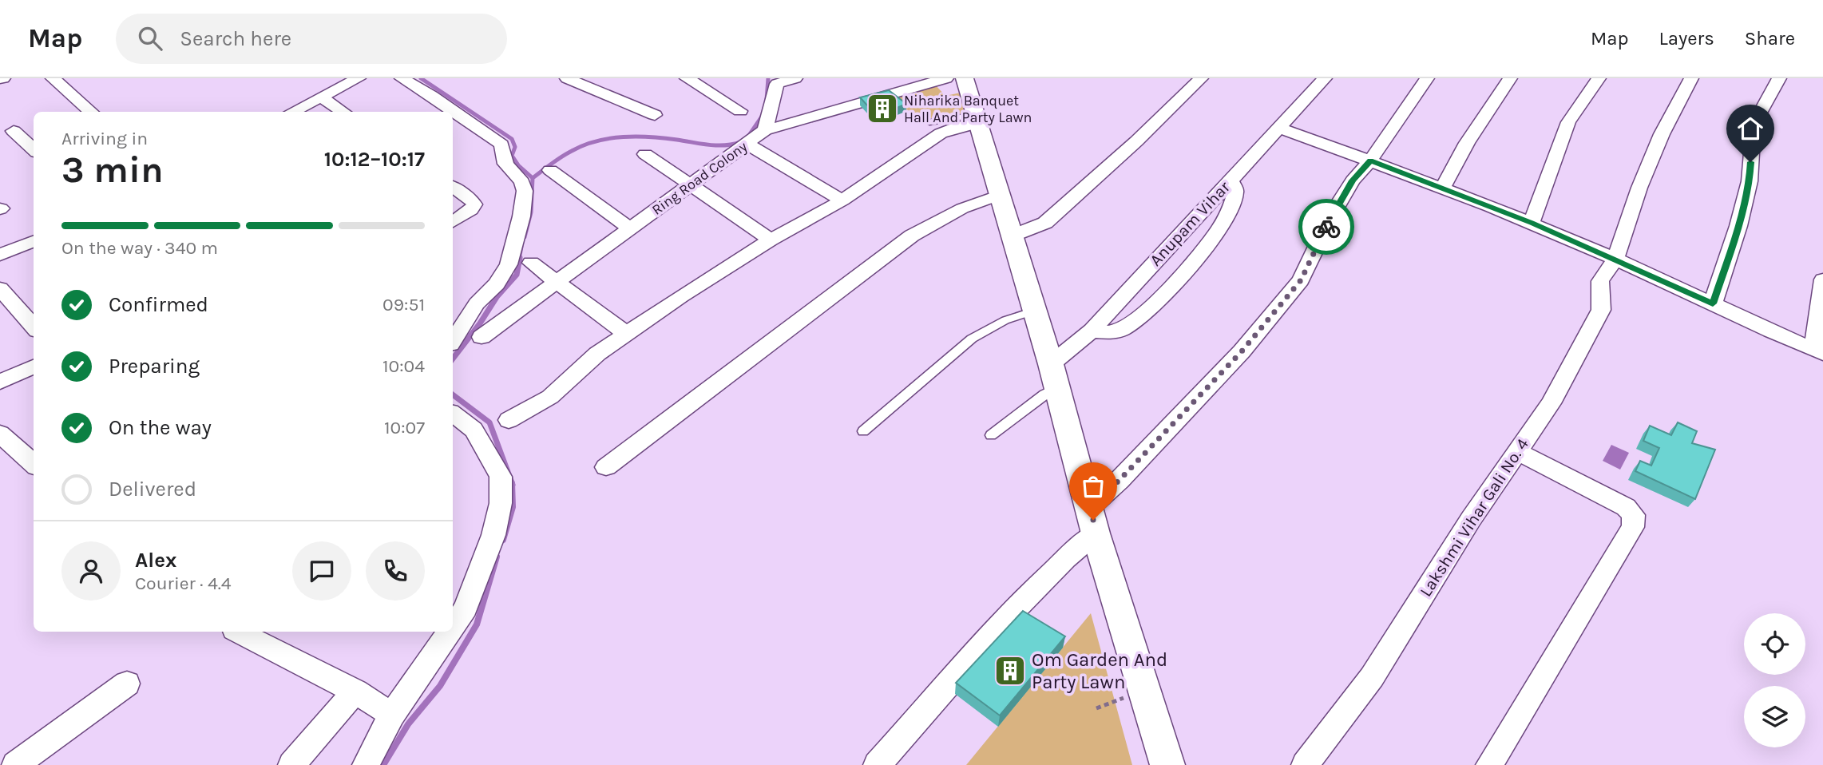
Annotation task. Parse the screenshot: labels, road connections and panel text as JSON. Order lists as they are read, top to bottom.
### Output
{
  "streets": {
    "street": ["Ring Road Colony", "Anupam Vihar", "Lakshmi Vihar Gali No. 4"]
  },
  "places": {
    "building": ["Niharika Banquet Hall And Party Lawn", "Om Garden And Party Lawn"]
  },
  "page": {
    "header": "Map",
    "search": "Search here",
    "nav": ["Map", "Layers", "Share"],
    "heading": ["3 min", "Arriving in", "10:12–10:17"],
    "panel": ["Alex", "Courier · 4.4"],
    "bar": "On the way · 340 m",
    "list": [
      ["Confirmed", "09:51"],
      ["Preparing", "10:04"],
      ["On the way", "10:07"],
      "Delivered"
    ]
  }
}
